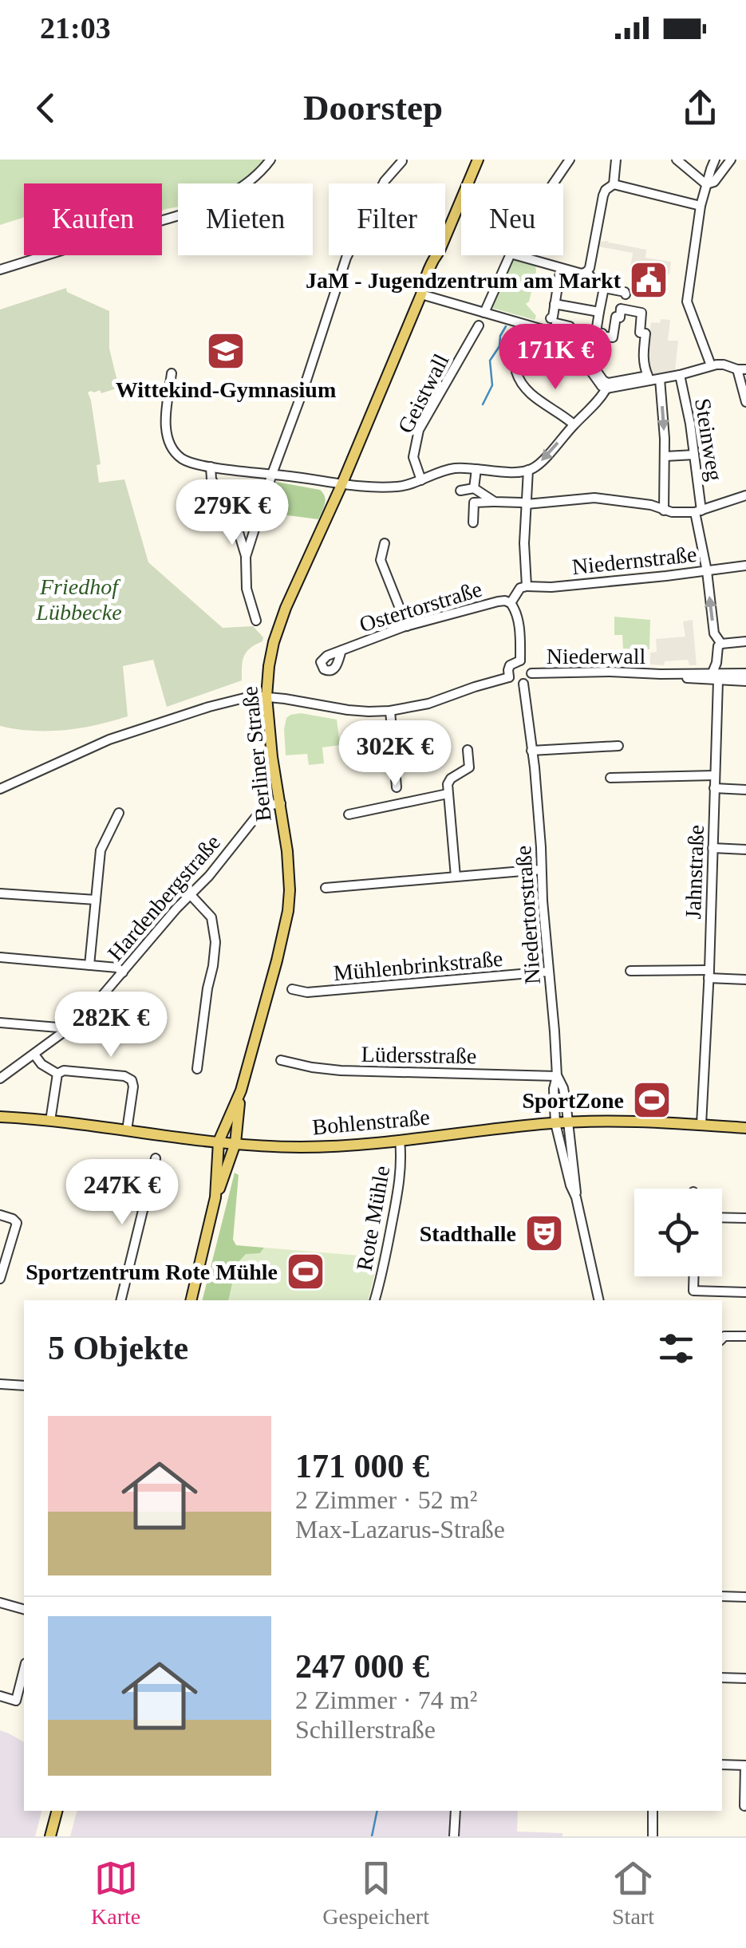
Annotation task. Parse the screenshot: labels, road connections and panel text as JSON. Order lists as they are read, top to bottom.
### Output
{
  "streets": {
    "main road": ["Berliner Straße", "Bohlenstraße"],
    "street": [
      "Geistwall",
      "Steinweg",
      "Niedernstraße",
      "Ostertorstraße",
      "Niederwall",
      "Jahnstraße",
      "Hardenbergstraße",
      "Niedertorstraße",
      "Mühlenbrinkstraße",
      "Lüdersstraße",
      "Rote Mühle"
    ]
  },
  "crossings": [
    ["Steinweg", "Niedernstraße"],
    ["Steinweg", "Jahnstraße"],
    ["Niederwall", "Jahnstraße"],
    ["Niederwall", "Niedertorstraße"],
    ["Berliner Straße", "Hardenbergstraße"],
    ["Berliner Straße", "Bohlenstraße"],
    ["Jahnstraße", "Bohlenstraße"],
    ["Niedertorstraße", "Mühlenbrinkstraße"],
    ["Niedertorstraße", "Lüdersstraße"],
    ["Niedertorstraße", "Bohlenstraße"],
    ["Bohlenstraße", "Rote Mühle"]
  ],
  "parks": ["Friedhof Lübbecke"],
  "places": {
    "public building": ["JaM - Jugendzentrum am Markt"],
    "school or university": ["Wittekind-Gymnasium"],
    "sports": ["SportZone", "Sportzentrum Rote Mühle"],
    "theatre": ["Stadthalle"]
  },
  "page": {
    "status": "21:03",
    "header": "Doorstep",
    "chip": [
      "Kaufen",
      "Mieten",
      "Filter",
      "Neu"
    ],
    "price": [
      "171K €",
      "279K €",
      "302K €",
      "282K €",
      "247K €"
    ],
    "heading": "5 Objekte",
    "list": [
      {
        "name": "171 000 €",
        "note": "2 Zimmer · 52 m² · Max-Lazarus-Straße"
      },
      {
        "name": "247 000 €",
        "note": "2 Zimmer · 74 m² · Schillerstraße"
      }
    ],
    "tabs": ["Karte", "Gespeichert", "Start"]
  }
}
